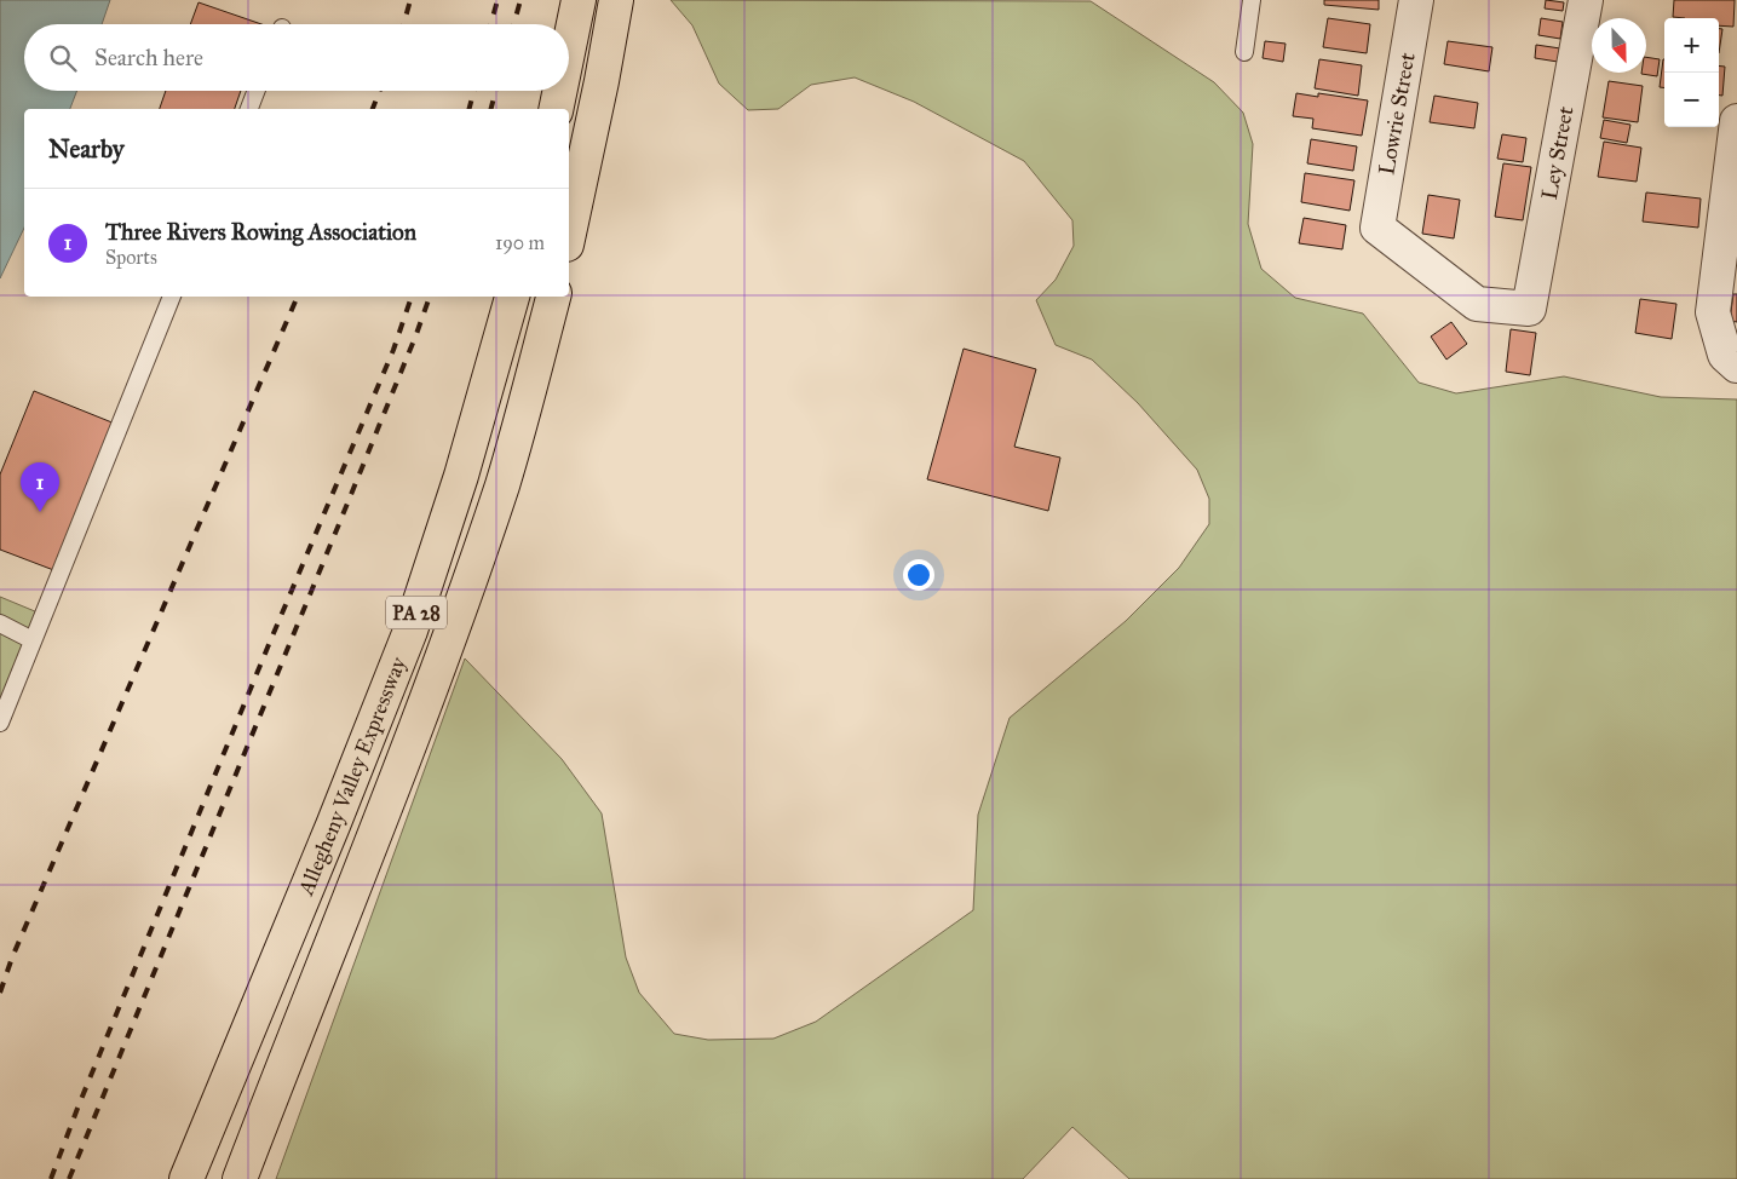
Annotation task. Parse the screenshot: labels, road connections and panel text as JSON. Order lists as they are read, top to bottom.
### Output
{
  "streets": {
    "highway": ["PA 28", "Allegheny Valley Expressway"],
    "street": ["Lowrie Street", "Ley Street"]
  },
  "crossings": [
    ["Lowrie Street", "Ley Street"]
  ],
  "north": "bottom",
  "page": {
    "map_buttons": ["+", "−"],
    "search": "Search here",
    "heading": "Nearby",
    "list": [
      {
        "mark": "1",
        "name": "Three Rivers Rowing Association",
        "note": "Sports",
        "value": "190 m"
      }
    ],
    "pins": "1"
  }
}
